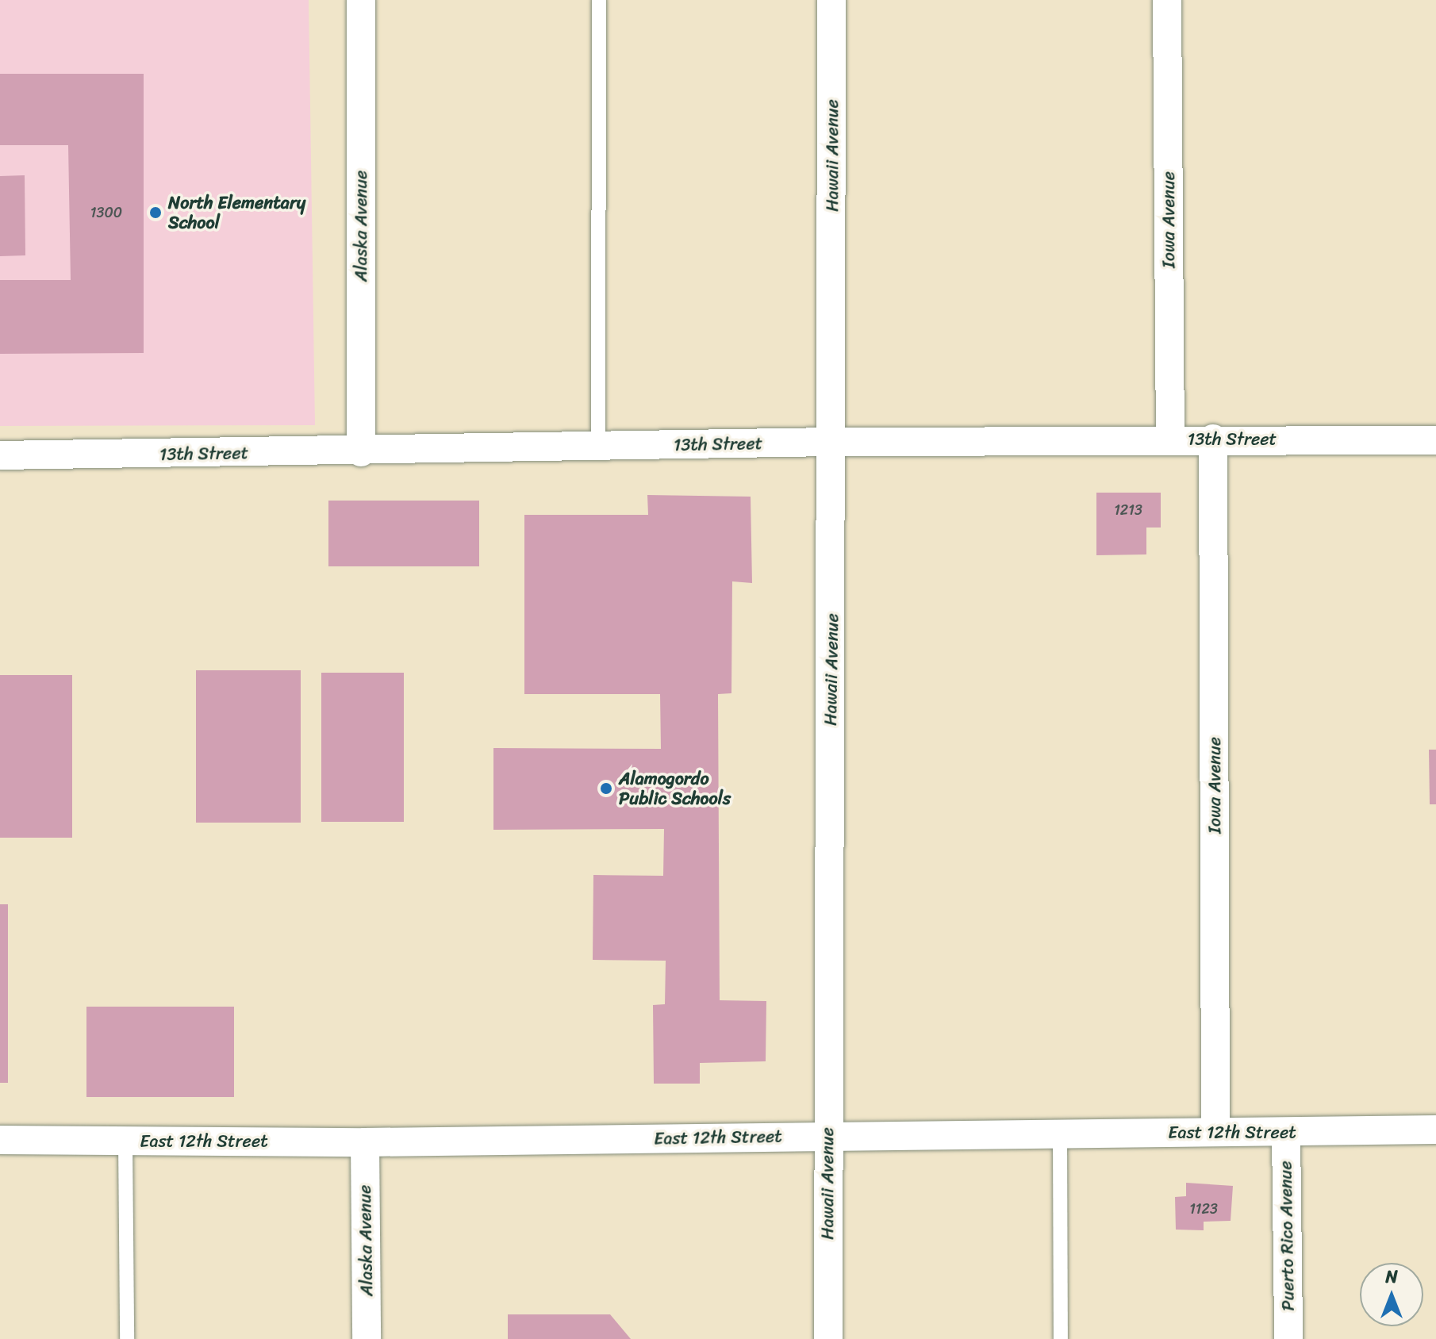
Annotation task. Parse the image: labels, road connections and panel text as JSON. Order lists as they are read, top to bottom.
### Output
{
  "streets": {
    "street": [
      "Hawaii Avenue",
      "Iowa Avenue",
      "Alaska Avenue",
      "13th Street",
      "East 12th Street",
      "Puerto Rico Avenue"
    ]
  },
  "crossings": [
    ["Hawaii Avenue", "13th Street"],
    ["Hawaii Avenue", "East 12th Street"],
    ["Iowa Avenue", "13th Street"],
    ["Iowa Avenue", "East 12th Street"],
    ["Alaska Avenue", "13th Street"],
    ["Alaska Avenue", "East 12th Street"],
    ["East 12th Street", "Puerto Rico Avenue"]
  ],
  "places": ["North Elementary School", "Alamogordo Public Schools"],
  "house_numbers": ["1300", "1213", "1123"],
  "north": "top"
}
